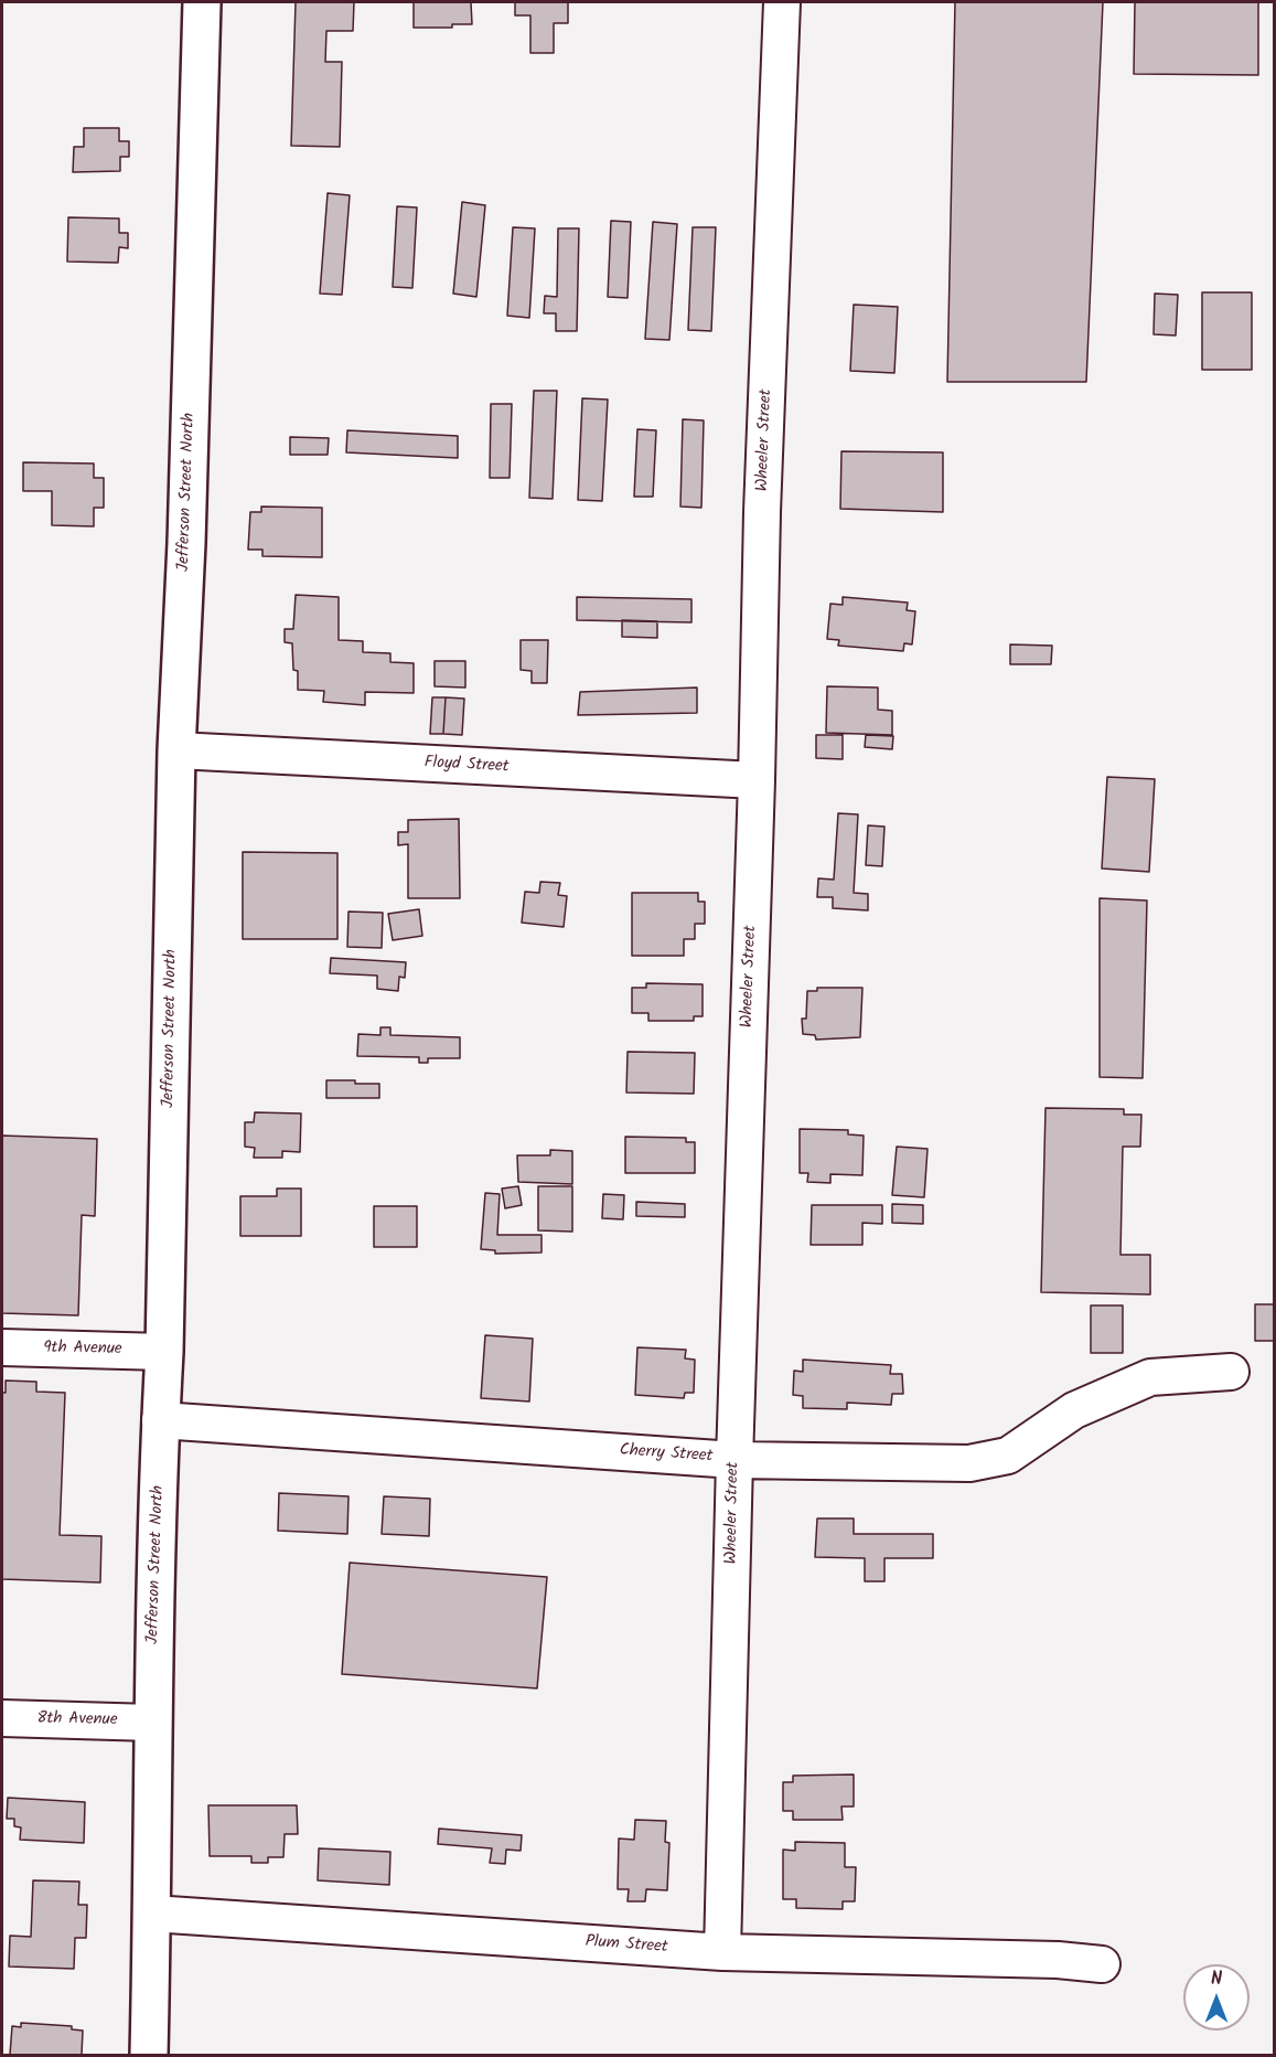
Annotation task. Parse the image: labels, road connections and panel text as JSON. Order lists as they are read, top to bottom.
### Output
{
  "streets": {
    "main road": ["Jefferson Street North"],
    "street": [
      "Wheeler Street",
      "Floyd Street",
      "9th Avenue",
      "Cherry Street",
      "8th Avenue",
      "Plum Street"
    ]
  },
  "crossings": [
    ["Wheeler Street", "Floyd Street"],
    ["Wheeler Street", "Cherry Street"],
    ["Wheeler Street", "Plum Street"],
    ["Jefferson Street North", "Floyd Street"],
    ["Jefferson Street North", "9th Avenue"],
    ["Jefferson Street North", "Cherry Street"],
    ["Jefferson Street North", "8th Avenue"],
    ["Jefferson Street North", "Plum Street"]
  ],
  "north": "top"
}
